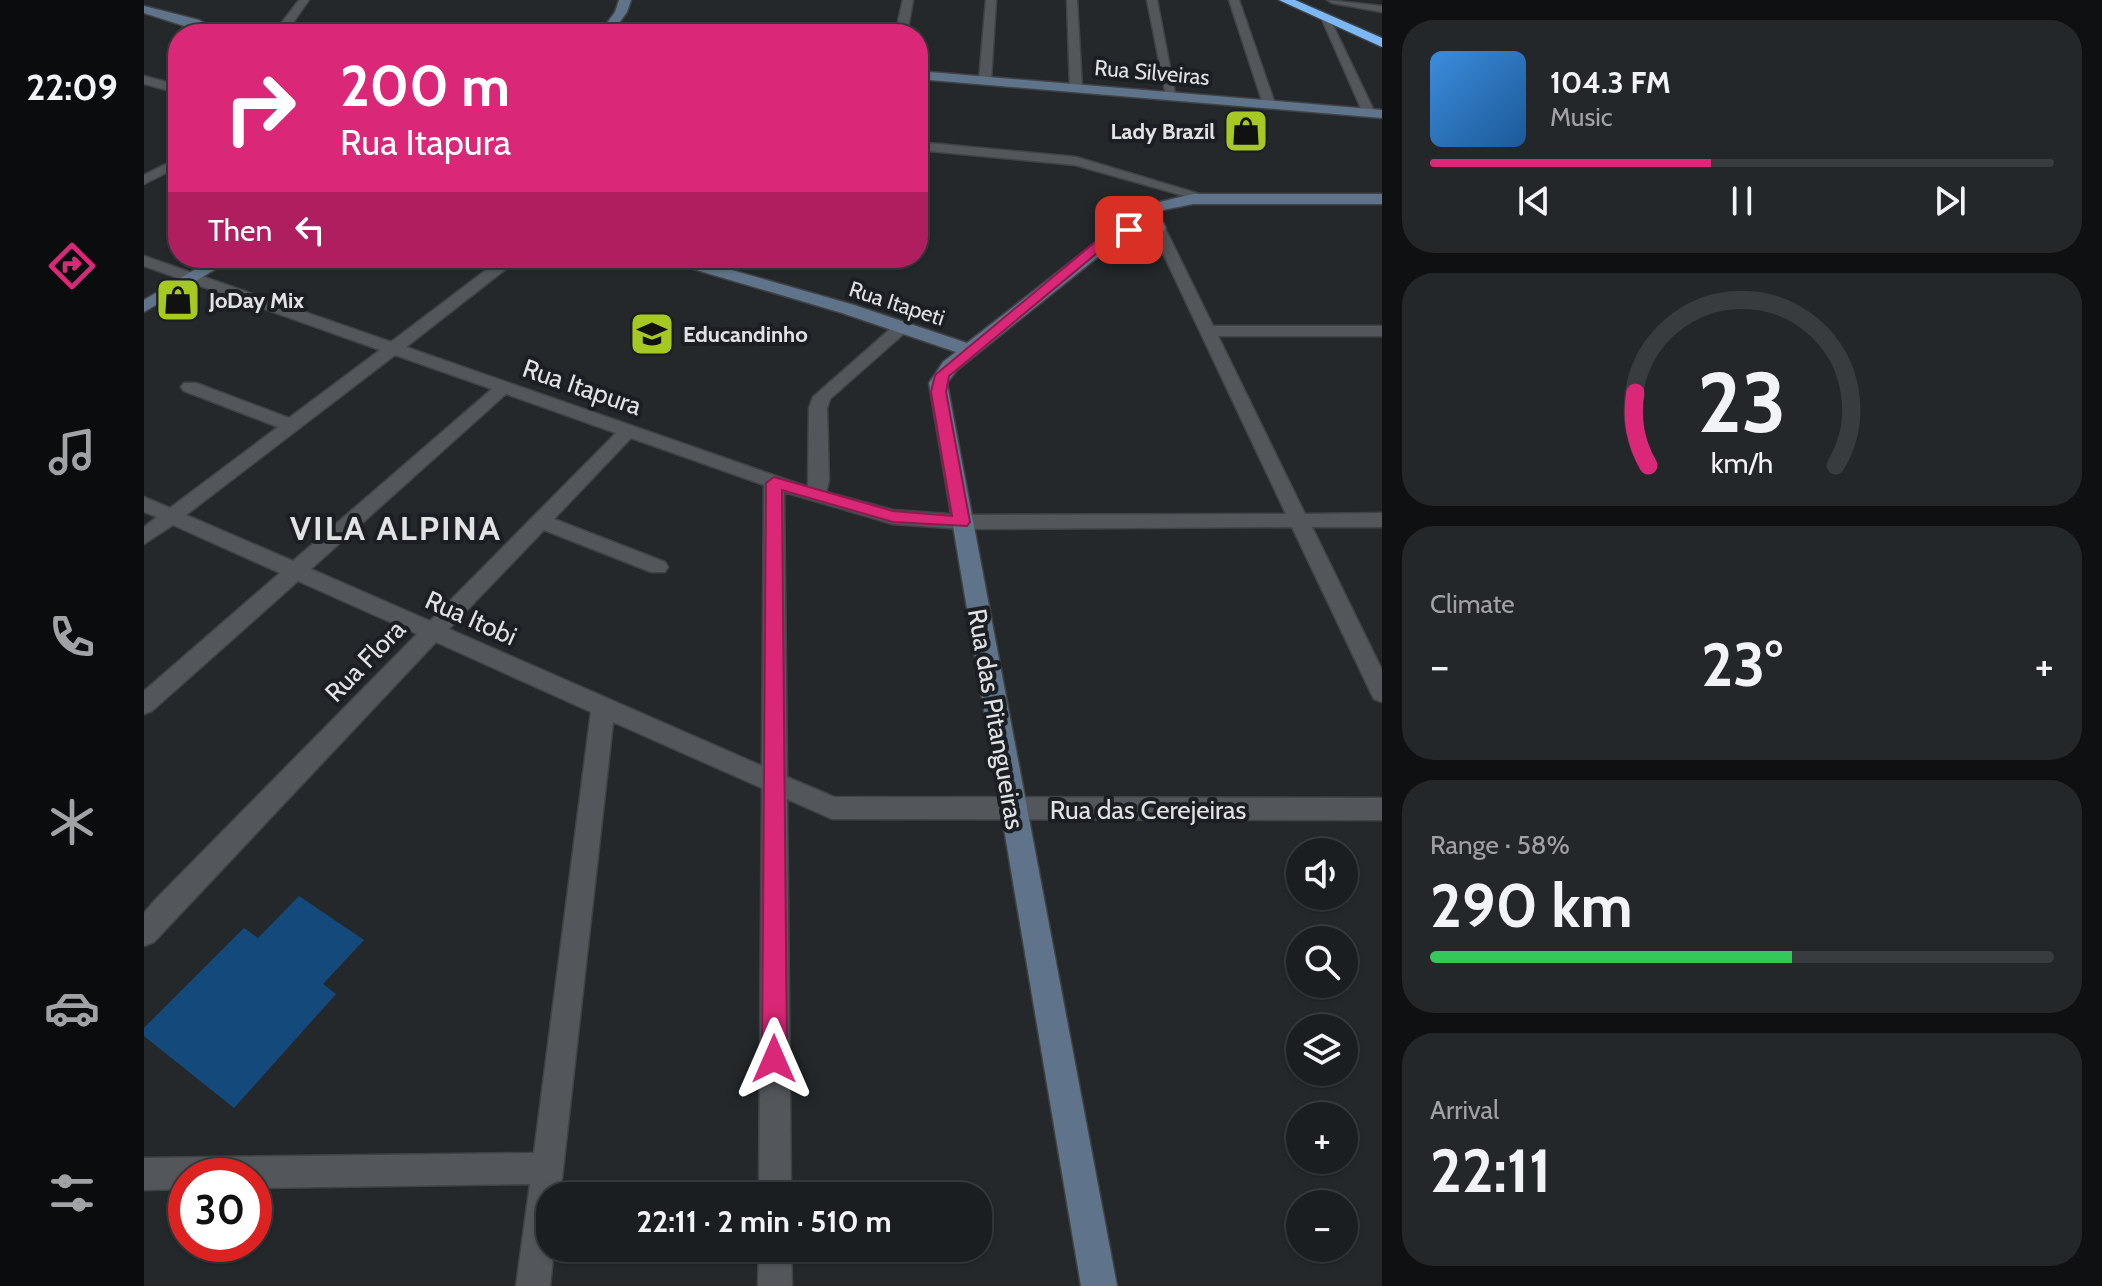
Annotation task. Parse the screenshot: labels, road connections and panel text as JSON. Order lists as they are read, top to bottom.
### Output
{
  "streets": {
    "street": [
      "Rua Silveiras",
      "Rua Itapeti",
      "Rua Itapura",
      "Rua Itobi",
      "Rua Flora",
      "Rua das Pitangueiras",
      "Rua das Cerejeiras"
    ]
  },
  "crossings": [
    ["Rua Itapeti", "Rua das Pitangueiras"],
    ["Rua Itapura", "Rua Flora"],
    ["Rua Itapura", "Rua das Pitangueiras"],
    ["Rua Itobi", "Rua Flora"],
    ["Rua Itobi", "Rua das Cerejeiras"],
    ["Rua das Pitangueiras", "Rua das Cerejeiras"]
  ],
  "districts": ["VILA ALPINA"],
  "places": {
    "shop": ["Lady Brazil", "JoDay Mix"],
    "school or university": ["Educandinho"]
  },
  "page": {
    "tabs": "22:09",
    "turn": ["200 m", "Rua Itapura"],
    "song": ["104.3 FM", "Music"],
    "then": "Then",
    "tile": [
      "Climate",
      ["Range · 58%", "290 km"],
      ["Arrival", "22:11"]
    ],
    "heat": ["−", "23°", "+"],
    "map_buttons": ["+", "−"],
    "limit": "30",
    "trip": "22:11 · 2 min · 510 m",
    "gauge": ["23", "km/h"]
  }
}
